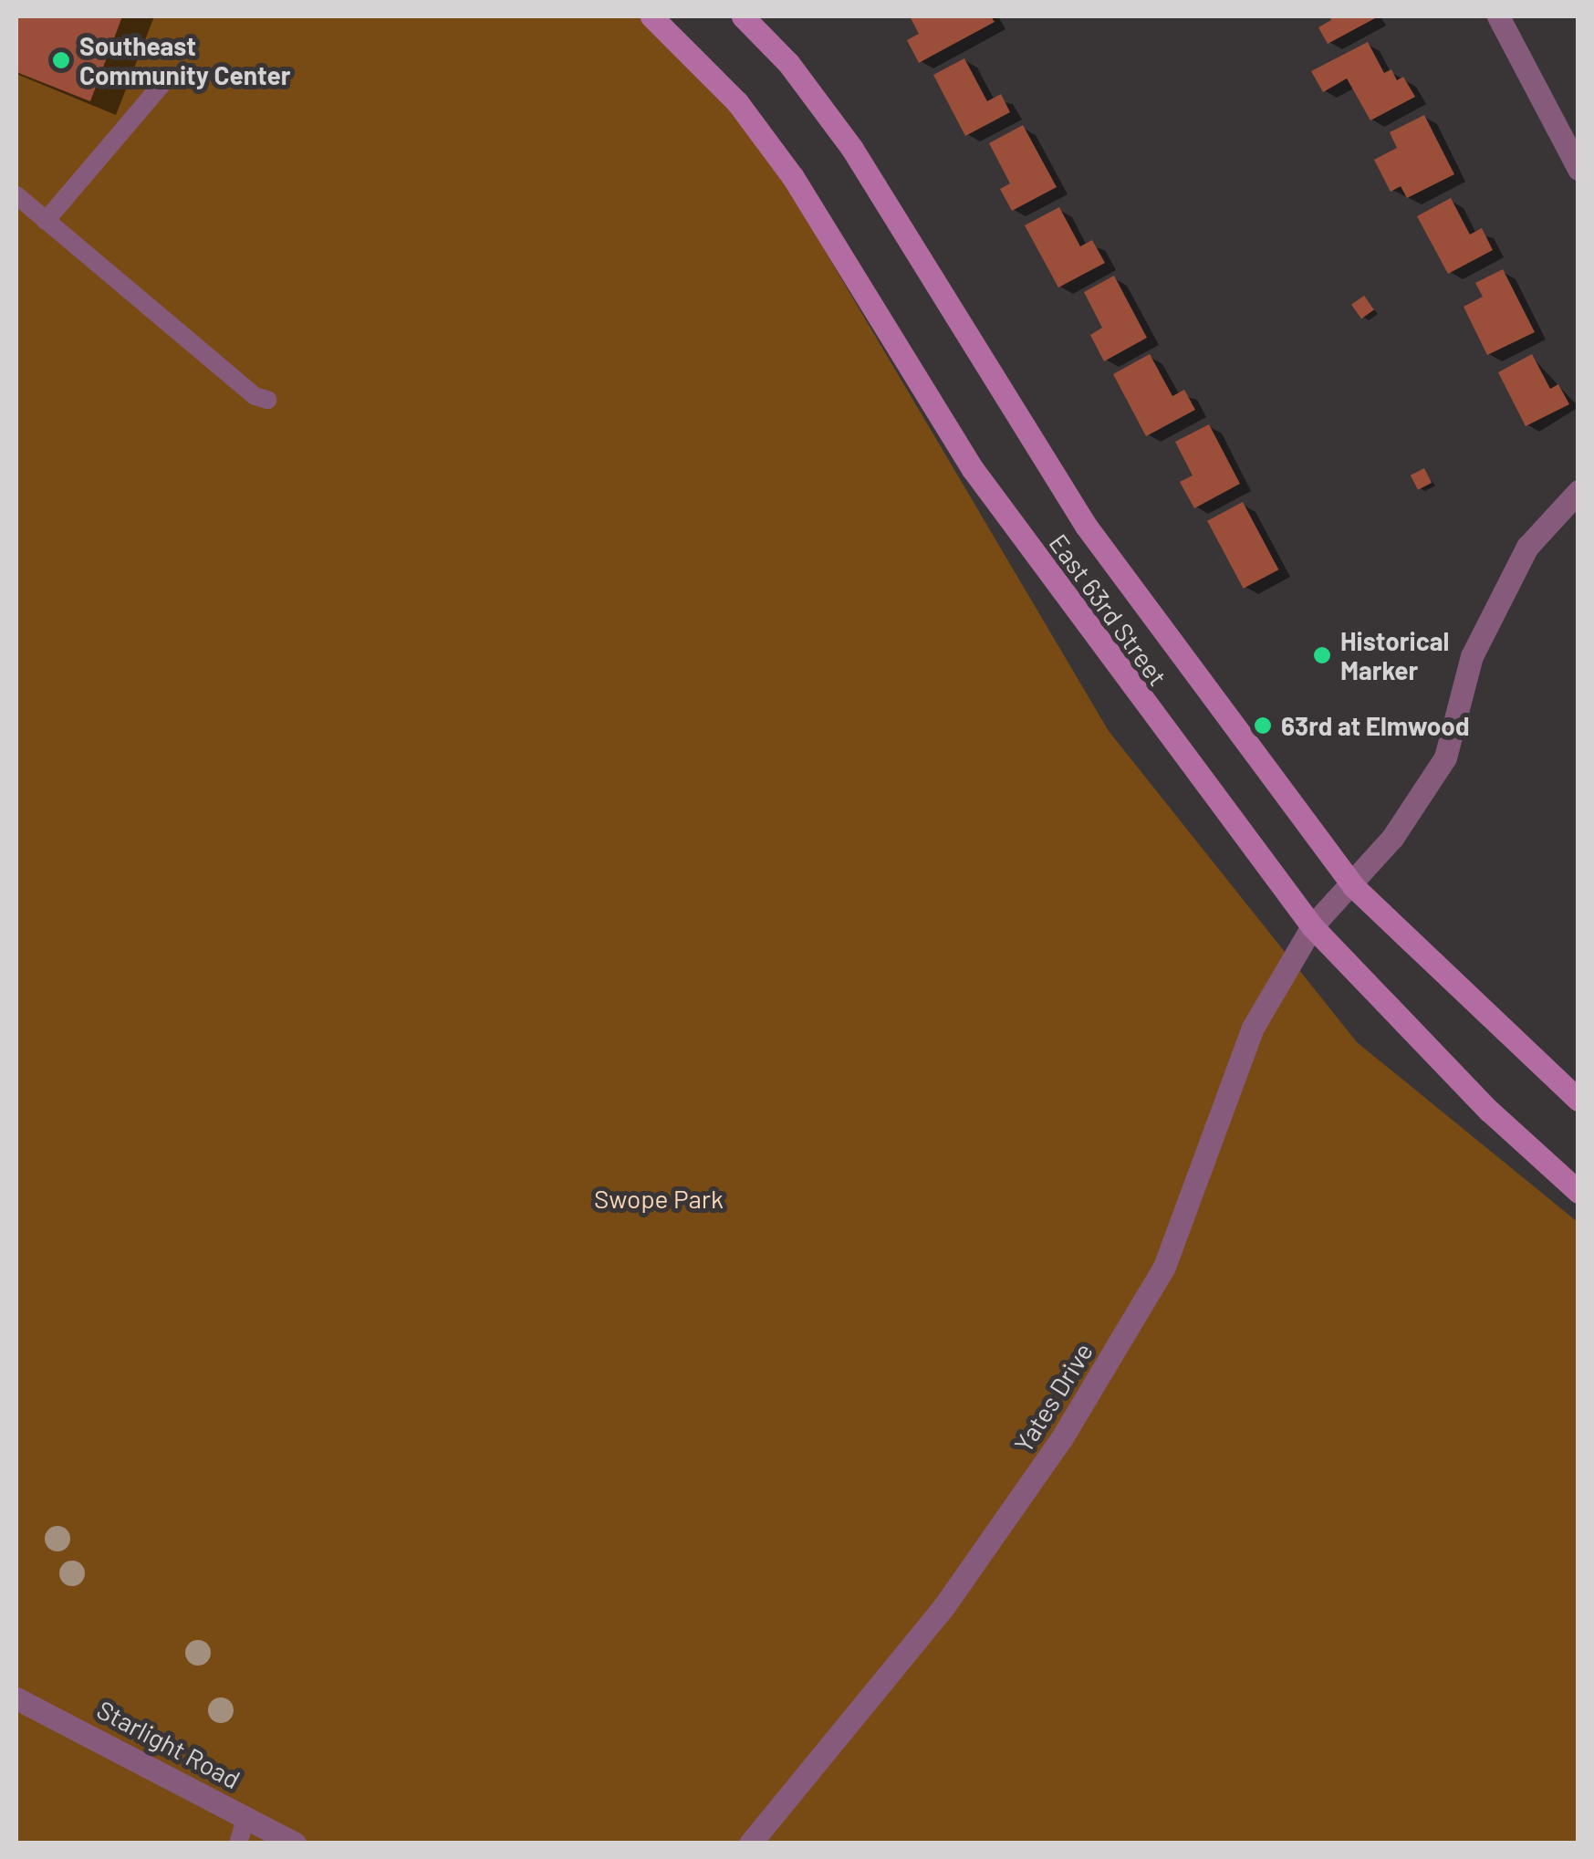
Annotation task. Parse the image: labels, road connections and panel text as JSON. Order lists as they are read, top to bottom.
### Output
{
  "streets": {
    "main road": ["East 63rd Street"],
    "street": ["Yates Drive", "Starlight Road"]
  },
  "crossings": [
    ["East 63rd Street", "Yates Drive"]
  ],
  "parks": ["Swope Park"],
  "places": ["Southeast Community Center", "Historical Marker", "63rd at Elmwood"]
}
